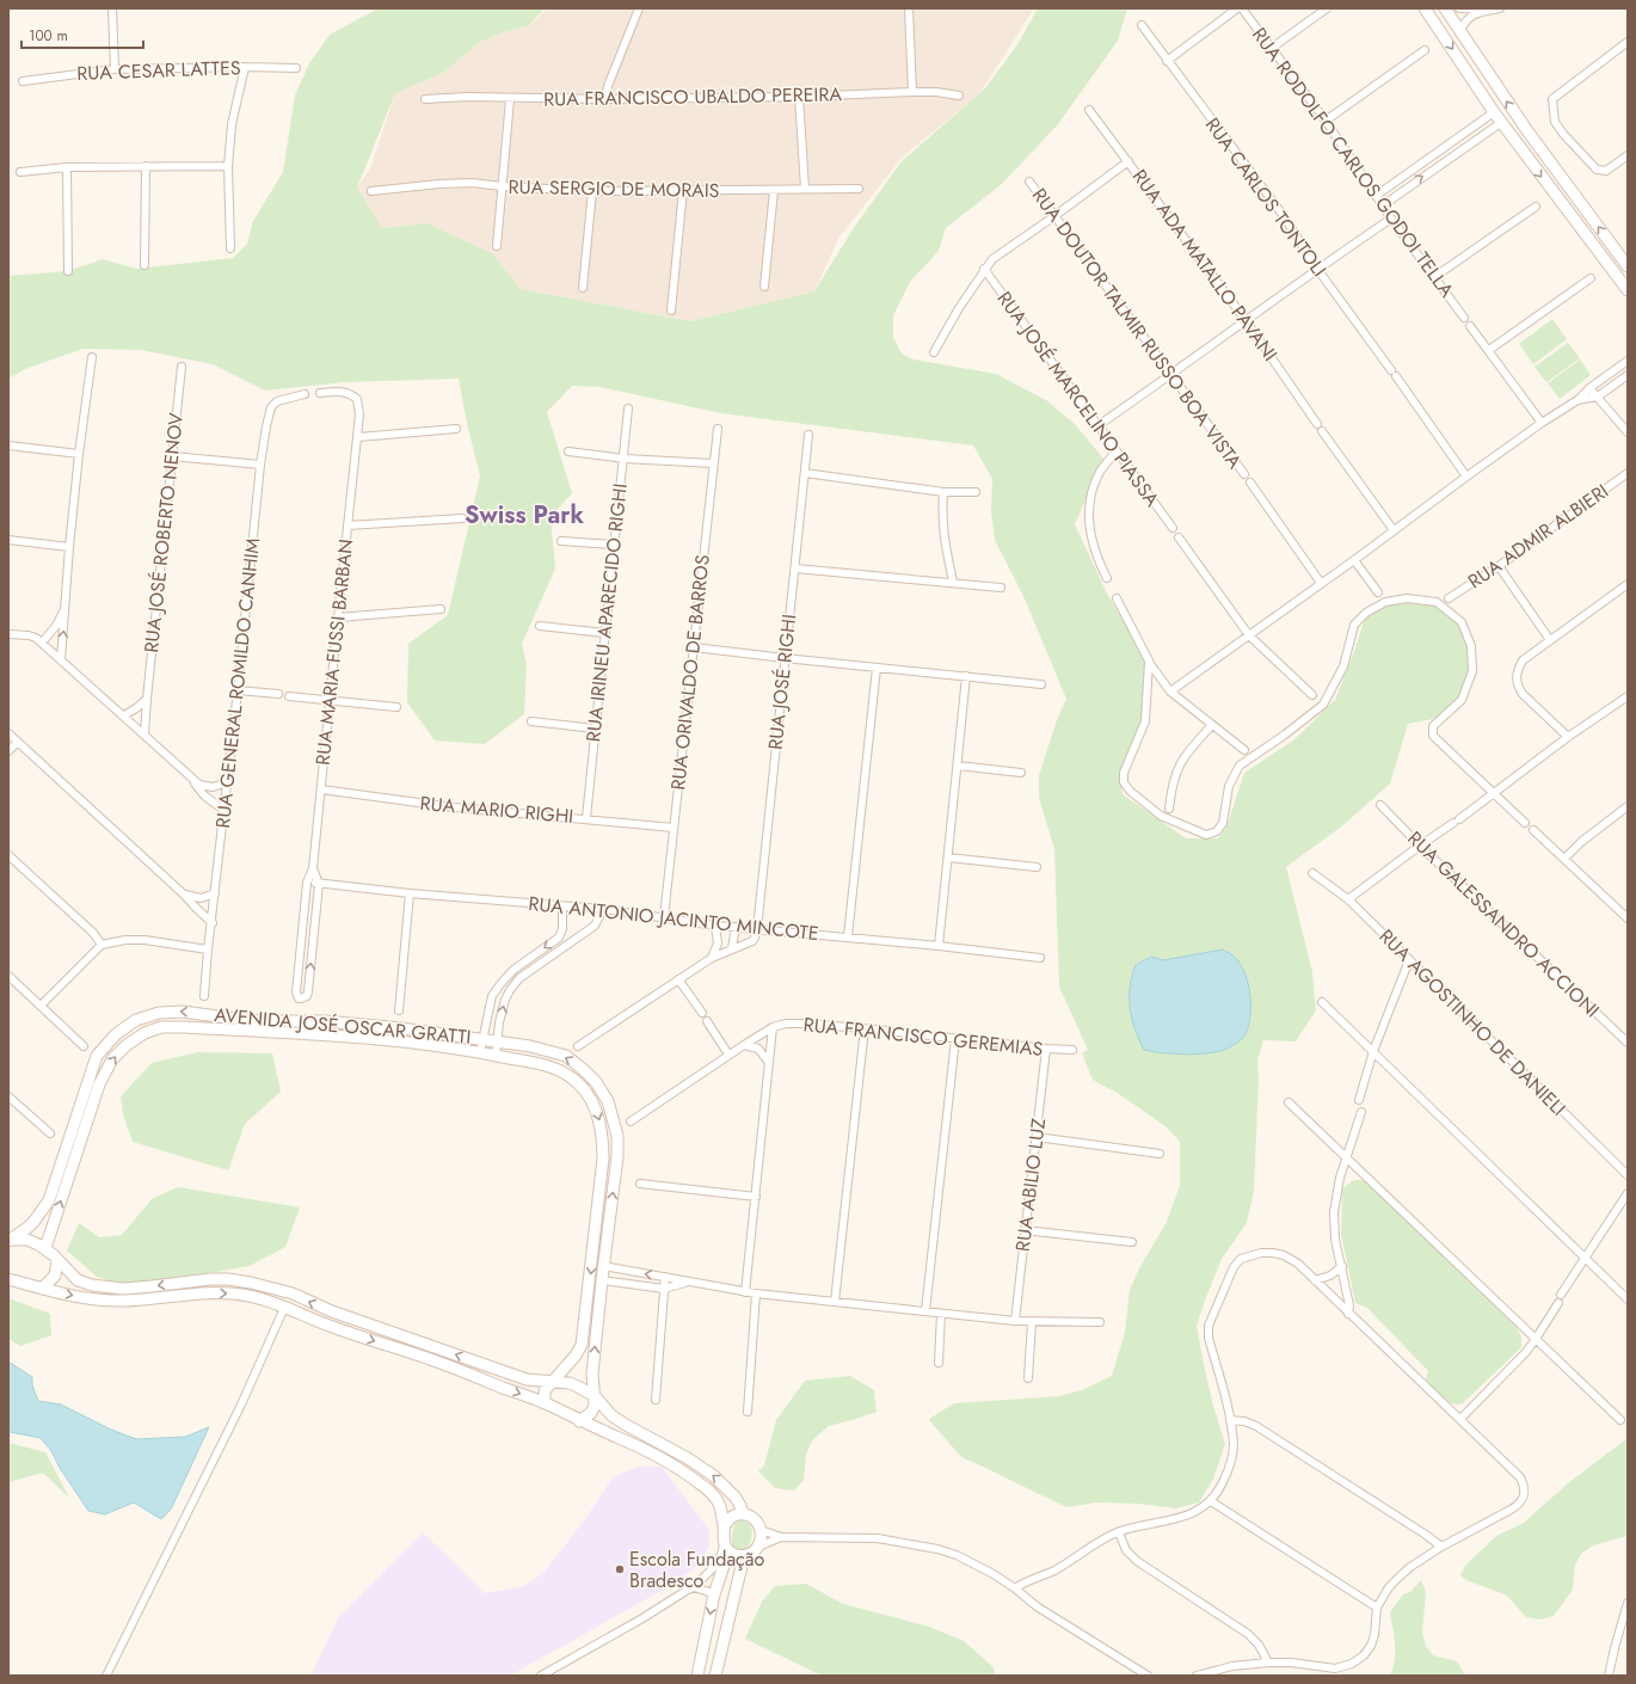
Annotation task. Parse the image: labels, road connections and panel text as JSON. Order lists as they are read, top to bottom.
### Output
{
  "streets": {
    "main road": ["AVENIDA JOSÉ OSCAR GRATTI"],
    "street": [
      "RUA CESAR LATTES",
      "RUA FRANCISCO UBALDO PEREIRA",
      "RUA RODOLFO CARLOS GODOI TELLA",
      "RUA SERGIO DE MORAIS",
      "RUA CARLOS TONTOLI",
      "RUA ADA MATALLO PAVANI",
      "RUA DOUTOR TALMIR RUSSO BOA VISTA",
      "RUA JOSÉ MARCELINO PIASSA",
      "RUA JOSÉ ROBERTO NENOV",
      "RUA ADMIR ALBIERI",
      "RUA IRINEU APARECIDO RIGHI",
      "RUA MARIA FUSSI BARBAN",
      "RUA ORIVALDO DE BARROS",
      "RUA JOSÉ RIGHI",
      "RUA GENERAL ROMILDO CANHIM",
      "RUA MARIO RIGHI",
      "RUA ANTONIO JACINTO MINCOTE",
      "RUA GALESSANDRO ACCIONI",
      "RUA AGOSTINHO DE DANIELI",
      "RUA FRANCISCO GEREMIAS",
      "RUA ABILIO LUZ"
    ]
  },
  "crossings": [
    ["RUA IRINEU APARECIDO RIGHI", "RUA MARIO RIGHI"],
    ["RUA MARIA FUSSI BARBAN", "RUA MARIO RIGHI"],
    ["RUA MARIA FUSSI BARBAN", "RUA ANTONIO JACINTO MINCOTE"],
    ["RUA ORIVALDO DE BARROS", "RUA MARIO RIGHI"],
    ["RUA ORIVALDO DE BARROS", "RUA ANTONIO JACINTO MINCOTE"],
    ["RUA JOSÉ RIGHI", "RUA ANTONIO JACINTO MINCOTE"],
    ["RUA FRANCISCO GEREMIAS", "RUA ABILIO LUZ"]
  ],
  "districts": ["Swiss Park"],
  "places": ["Escola Fundação Bradesco"],
  "scale_bar": "100 m"
}
